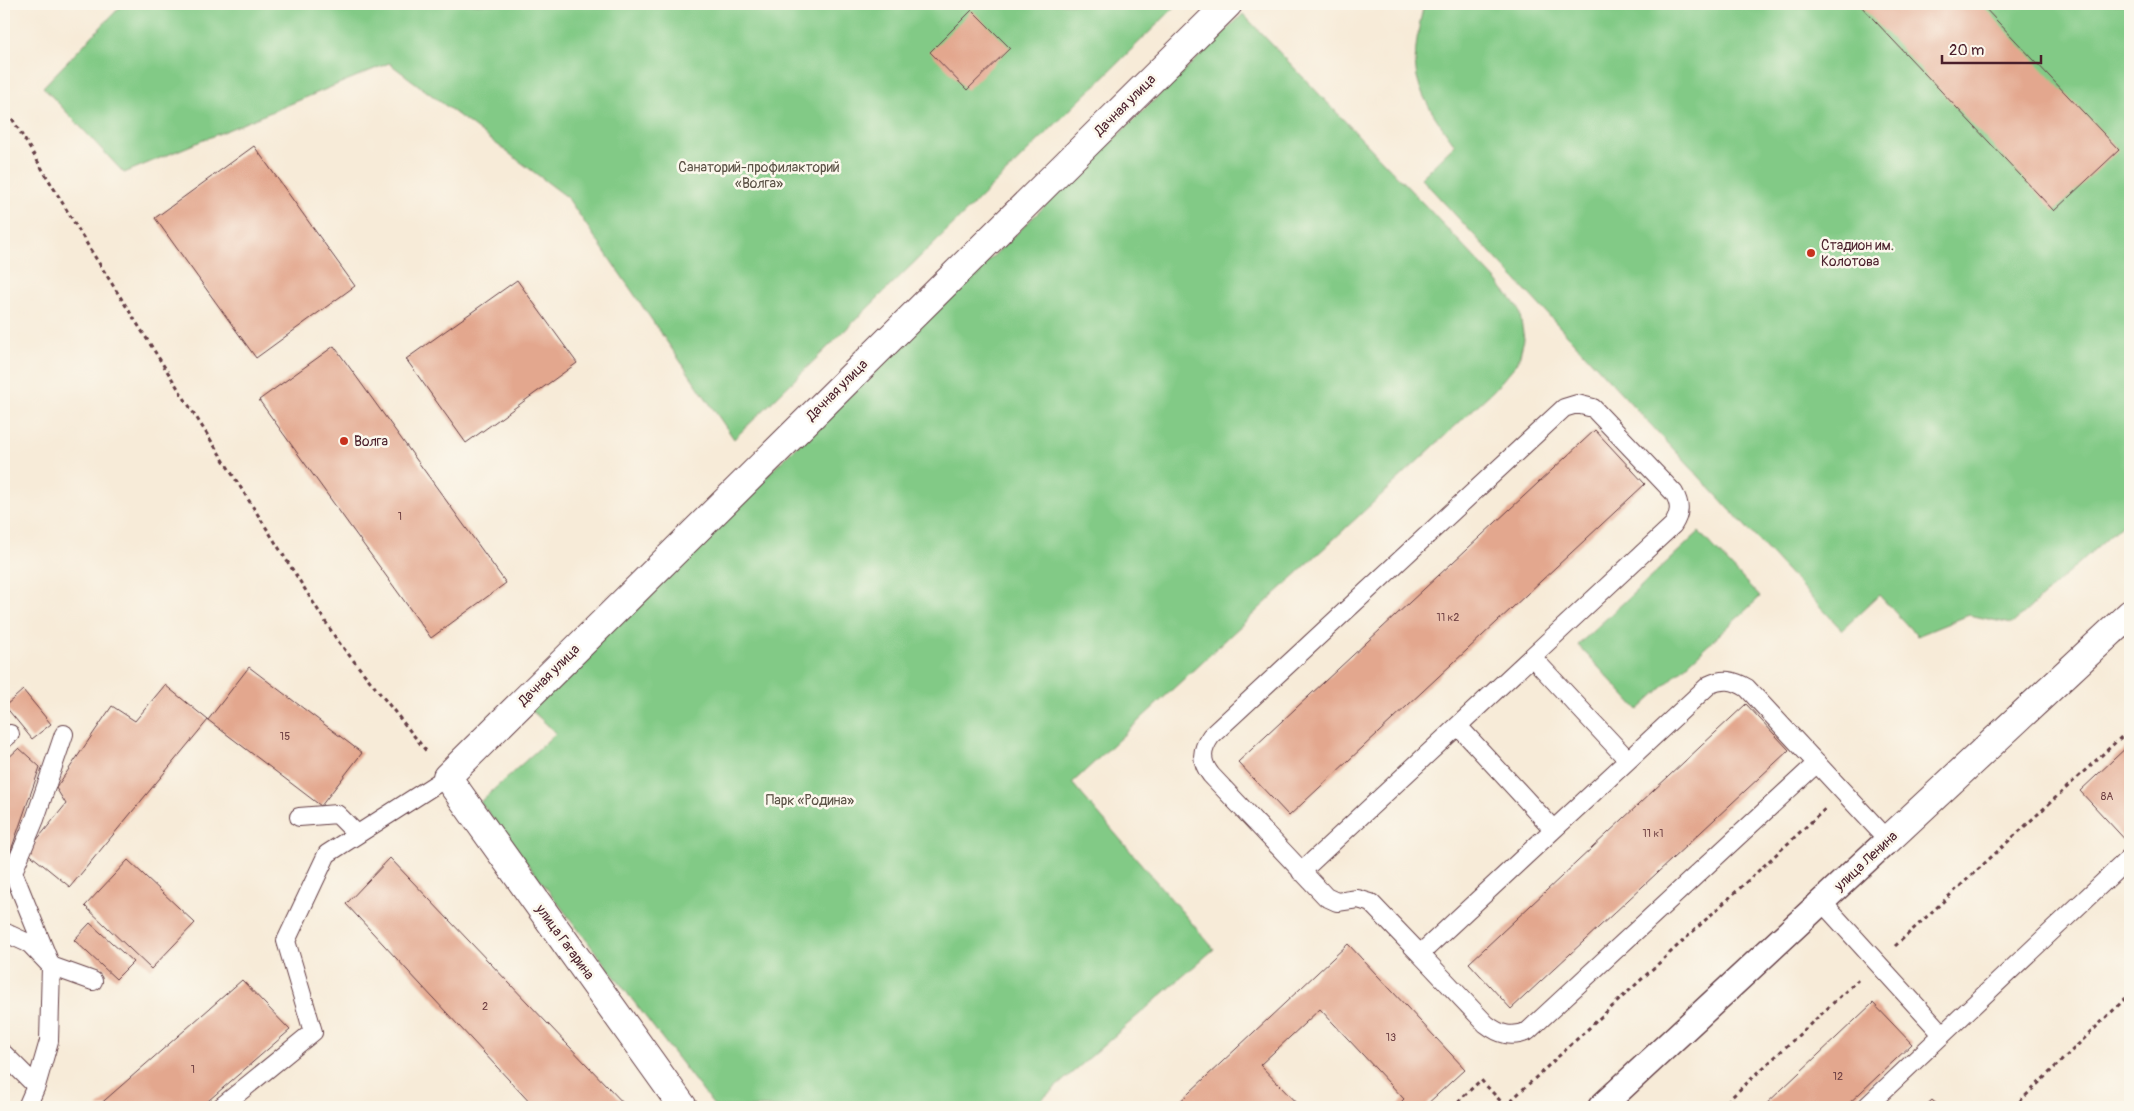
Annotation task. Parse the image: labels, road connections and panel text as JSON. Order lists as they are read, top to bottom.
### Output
{
  "streets": {
    "street": ["Дачная улица", "улица Ленина", "улица Гагарина"]
  },
  "crossings": [
    ["Дачная улица", "улица Гагарина"]
  ],
  "parks": ["Санаторий-профилакторий «Волга»", "Парк «Родина»"],
  "places": ["Стадион им. Колотова", "Волга"],
  "house_numbers": [
    "1",
    "11 к2",
    "15",
    "8А",
    "11 к1",
    "2",
    "13",
    "1",
    "12"
  ],
  "scale_bar": "20 m"
}
